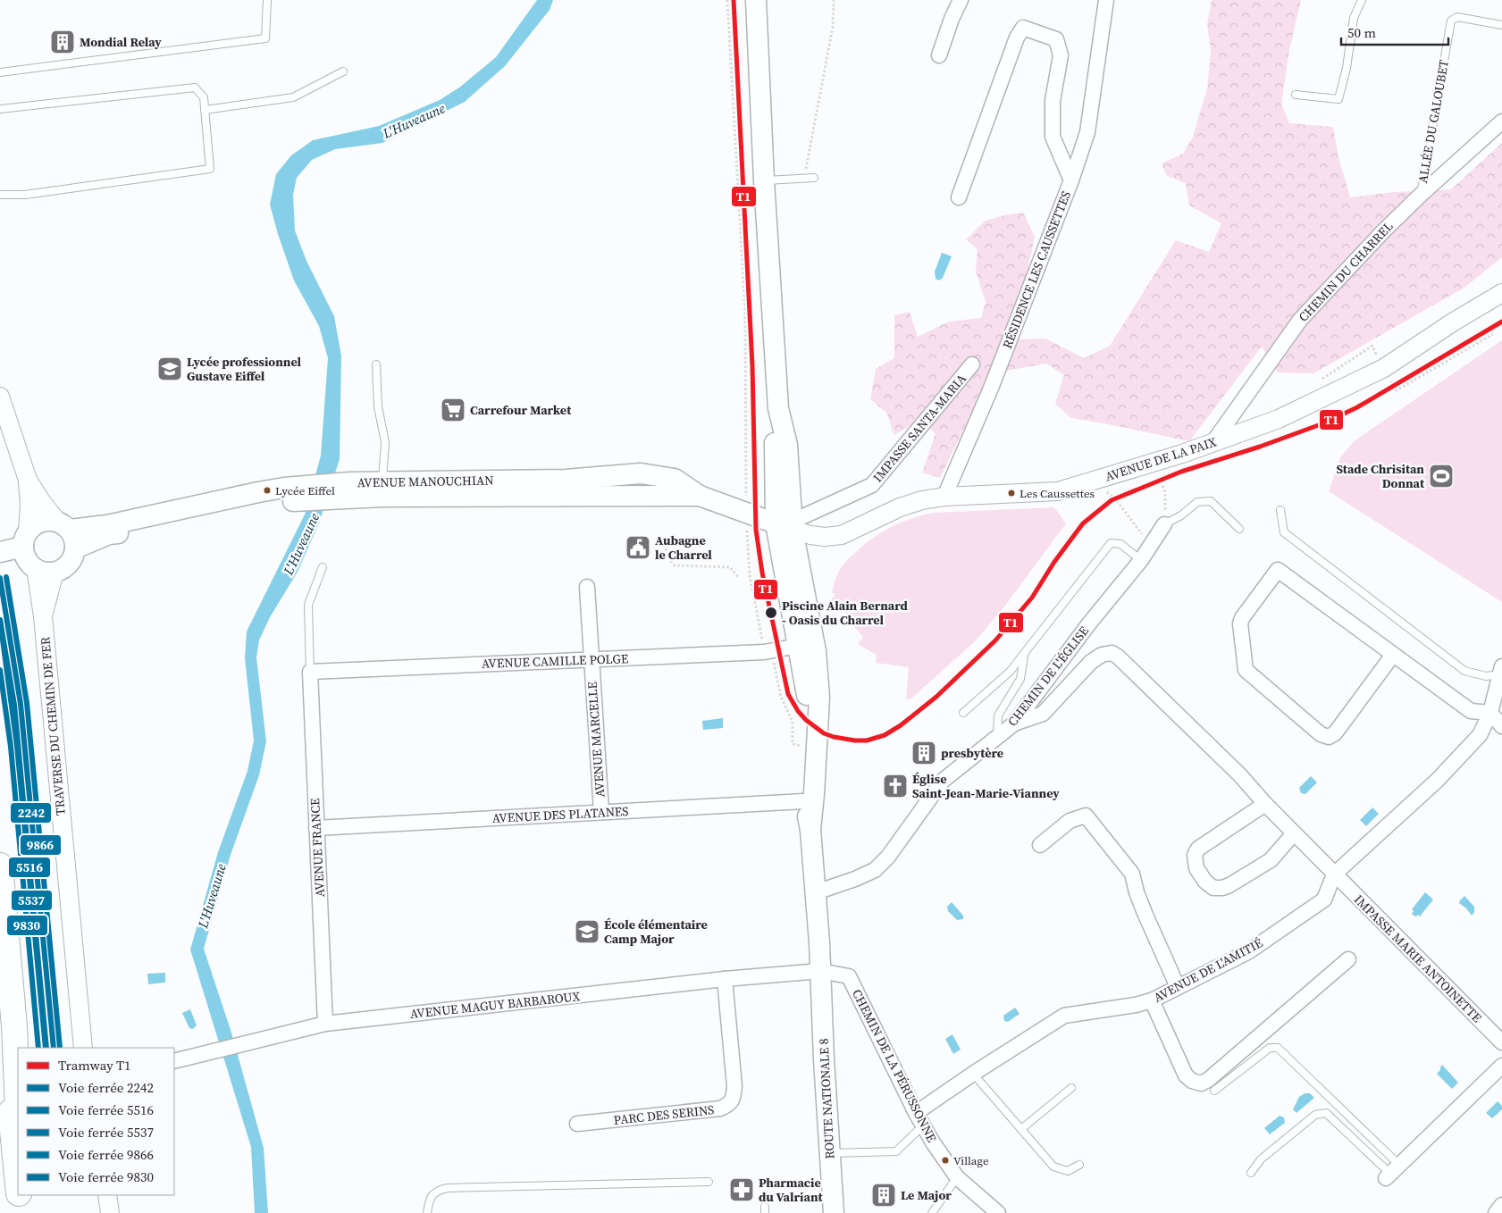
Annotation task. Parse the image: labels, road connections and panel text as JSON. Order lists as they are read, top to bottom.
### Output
{
  "streets": {
    "main road": ["AVENUE MANOUCHIAN", "ROUTE NATIONALE 8"],
    "street": [
      "RÉSIDENCE LES CAUSSETTES",
      "CHEMIN DU CHARREL",
      "IMPASSE SANTA-MARIA",
      "AVENUE DE LA PAIX",
      "AVENUE CAMILLE POLGE",
      "CHEMIN DE L'ÉGLISE",
      "TRAVERSE DU CHEMIN DE FER",
      "AVENUE MARCELLE",
      "AVENUE DES PLATANES",
      "AVENUE FRANCE",
      "IMPASSE MARIE ANTOINETTE",
      "AVENUE DE L'AMITIÉ",
      "AVENUE MAGUY BARBAROUX",
      "CHEMIN DE LA PÉRUSSONNE",
      "PARC DES SERINS"
    ],
    "lane": ["ALLÉE DU GALOUBET"]
  },
  "crossings": [
    ["ALLÉE DU GALOUBET", "CHEMIN DU CHARREL"],
    ["RÉSIDENCE LES CAUSSETTES", "AVENUE DE LA PAIX"],
    ["CHEMIN DU CHARREL", "AVENUE DE LA PAIX"],
    ["IMPASSE SANTA-MARIA", "AVENUE DE LA PAIX"],
    ["IMPASSE SANTA-MARIA", "AVENUE MANOUCHIAN"],
    ["AVENUE DE LA PAIX", "AVENUE MANOUCHIAN"],
    ["AVENUE MANOUCHIAN", "TRAVERSE DU CHEMIN DE FER"],
    ["AVENUE CAMILLE POLGE", "AVENUE MARCELLE"],
    ["AVENUE CAMILLE POLGE", "AVENUE FRANCE"],
    ["CHEMIN DE L'ÉGLISE", "IMPASSE MARIE ANTOINETTE"],
    ["CHEMIN DE L'ÉGLISE", "ROUTE NATIONALE 8"],
    ["AVENUE MARCELLE", "AVENUE DES PLATANES"],
    ["AVENUE DES PLATANES", "AVENUE FRANCE"],
    ["AVENUE FRANCE", "AVENUE MAGUY BARBAROUX"],
    ["IMPASSE MARIE ANTOINETTE", "AVENUE DE L'AMITIÉ"],
    ["AVENUE DE L'AMITIÉ", "CHEMIN DE LA PÉRUSSONNE"],
    ["AVENUE MAGUY BARBAROUX", "CHEMIN DE LA PÉRUSSONNE"],
    ["AVENUE MAGUY BARBAROUX", "ROUTE NATIONALE 8"],
    ["AVENUE MAGUY BARBAROUX", "PARC DES SERINS"],
    ["CHEMIN DE LA PÉRUSSONNE", "ROUTE NATIONALE 8"]
  ],
  "water": ["L'Huveaune"],
  "places": {
    "building": ["Mondial Relay", "presbytère", "Le Major"],
    "school or university": ["Lycée professionnel Gustave Eiffel", "École élémentaire Camp Major"],
    "supermarket": ["Carrefour Market"],
    "sports": ["Stade Chrisitan Donnat"],
    "other": [
      "Lycée Eiffel",
      "Les Caussettes",
      "Piscine Alain Bernard - Oasis du Charrel",
      "Village"
    ],
    "public building": ["Aubagne le Charrel"],
    "church": ["Église Saint-Jean-Marie-Vianney"],
    "pharmacy": ["Pharmacie du Valriant"]
  },
  "lines": [
    "tram line T1",
    "rail line 9866",
    "rail line 2242",
    "rail line 5516",
    "rail line 5537",
    "rail line 9830"
  ],
  "legend": [
    "Tramway T1",
    "Voie ferrée 2242",
    "Voie ferrée 5516",
    "Voie ferrée 5537",
    "Voie ferrée 9866",
    "Voie ferrée 9830"
  ],
  "scale_bar": "50 m"
}
